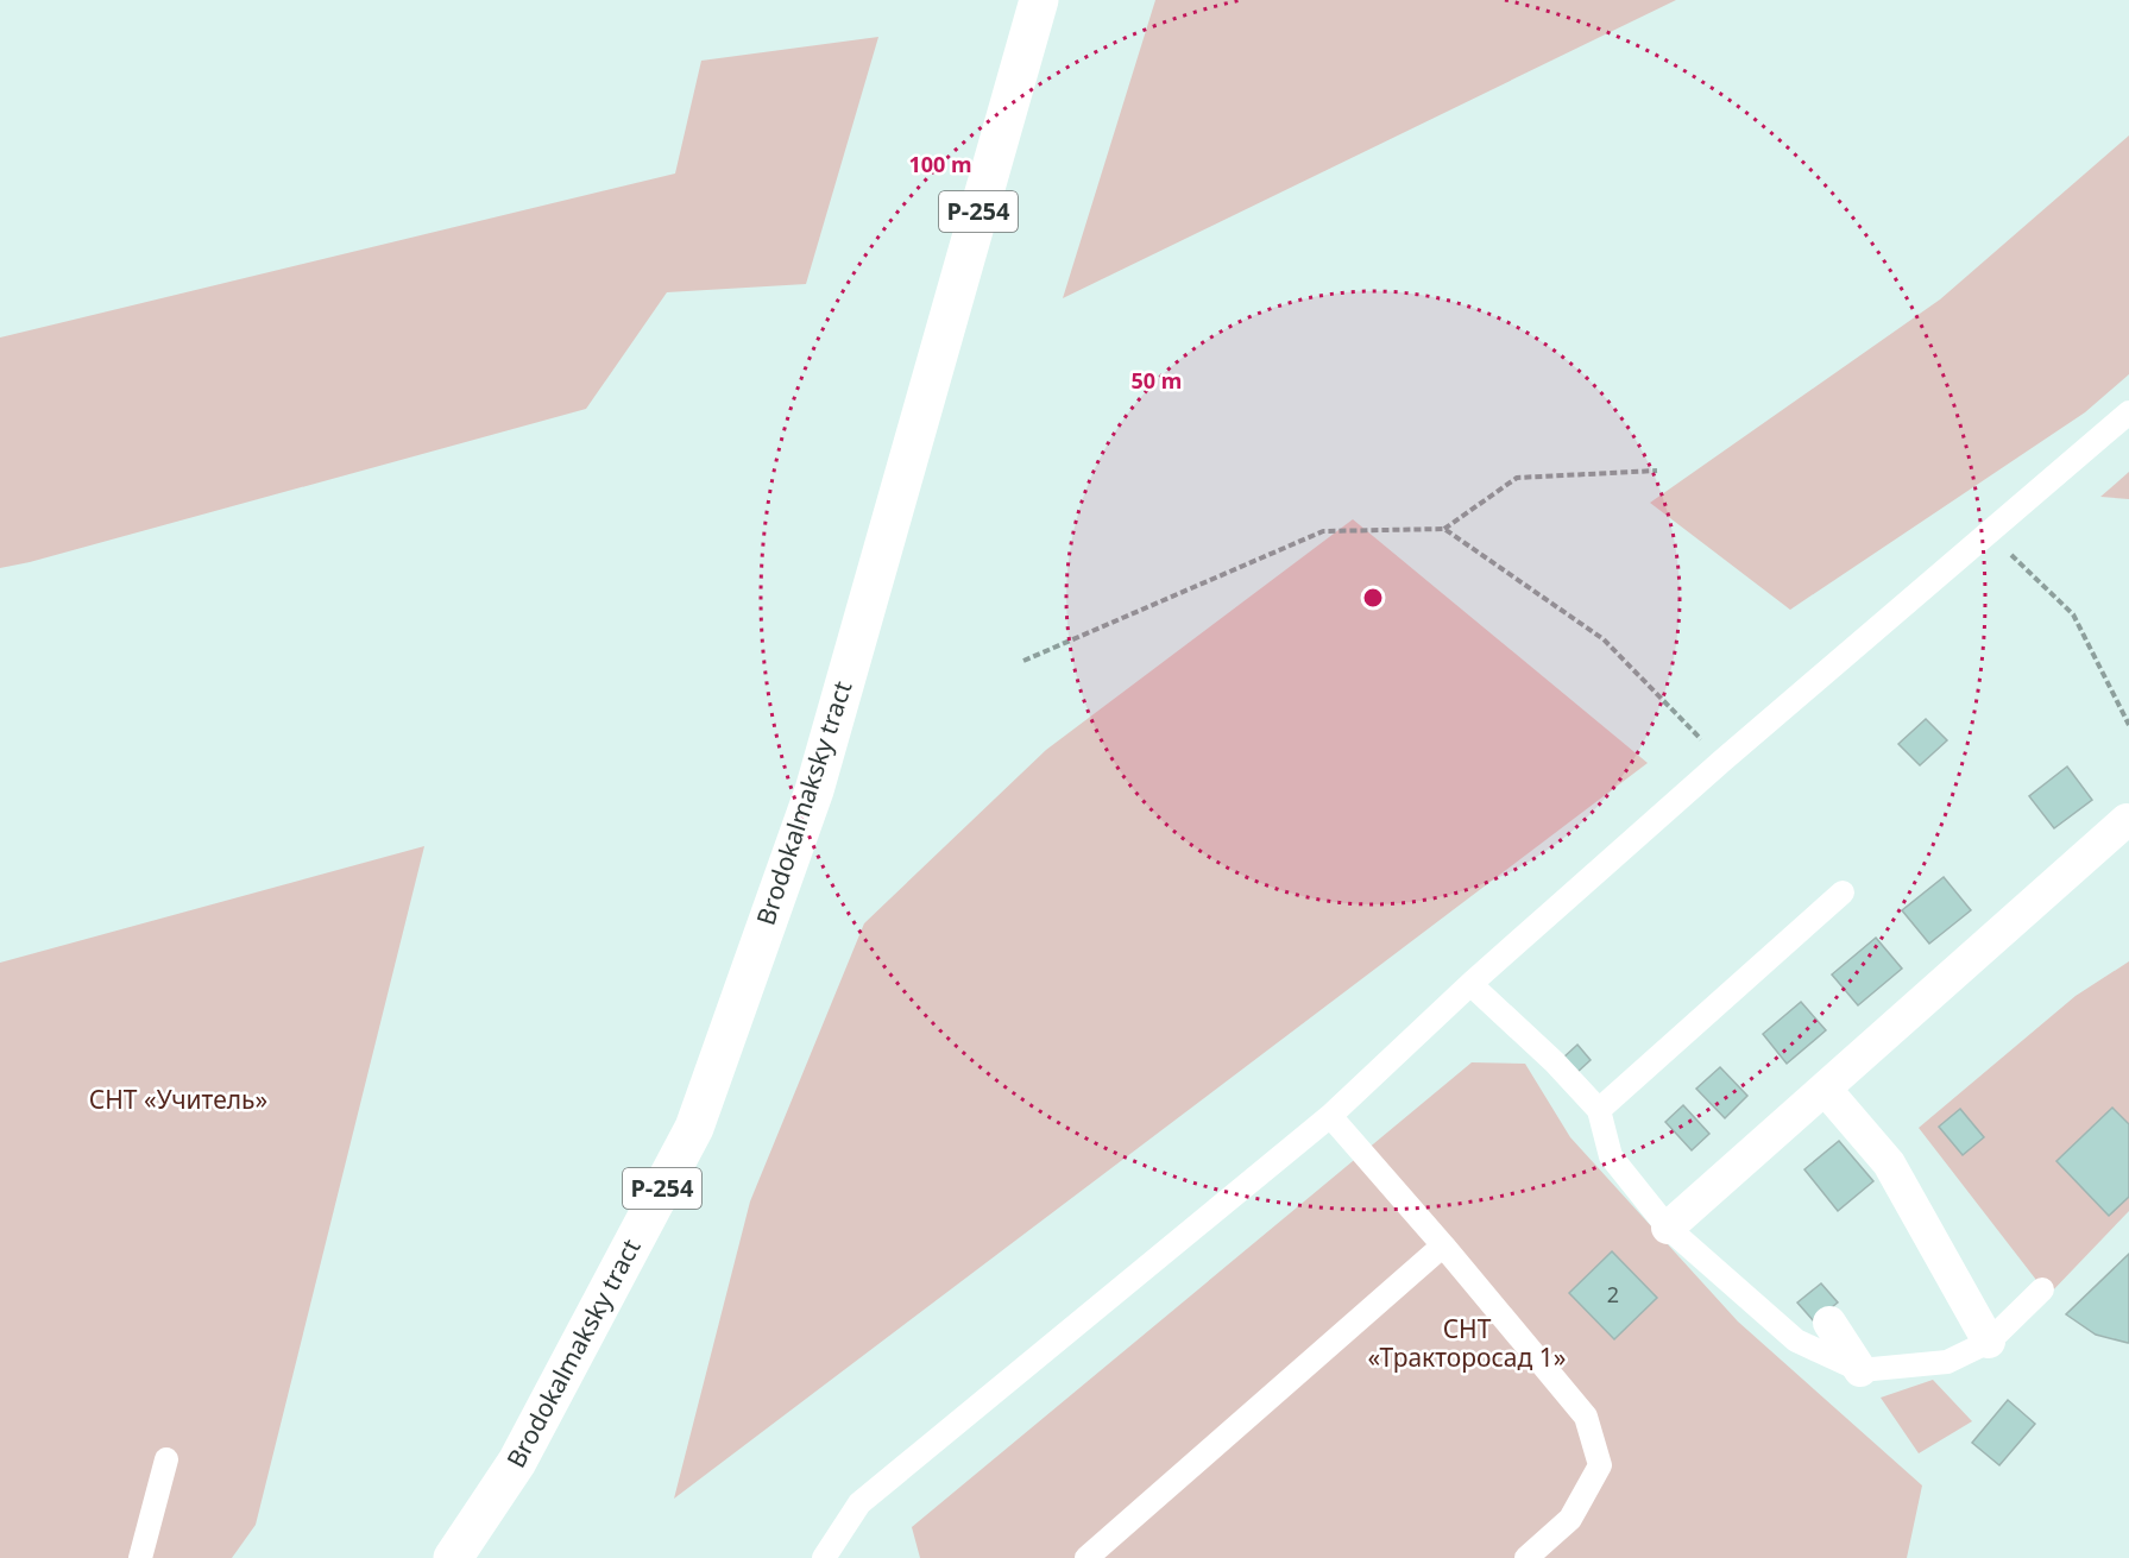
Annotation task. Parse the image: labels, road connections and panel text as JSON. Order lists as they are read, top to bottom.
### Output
{
  "streets": {
    "main road": ["Р-254", "Brodokalmaksky tract"]
  },
  "parks": ["СНТ «Учитель»", "СНТ «Тракторосад 1»"],
  "house_numbers": ["2"],
  "rings": ["100 m", "50 m"]
}
